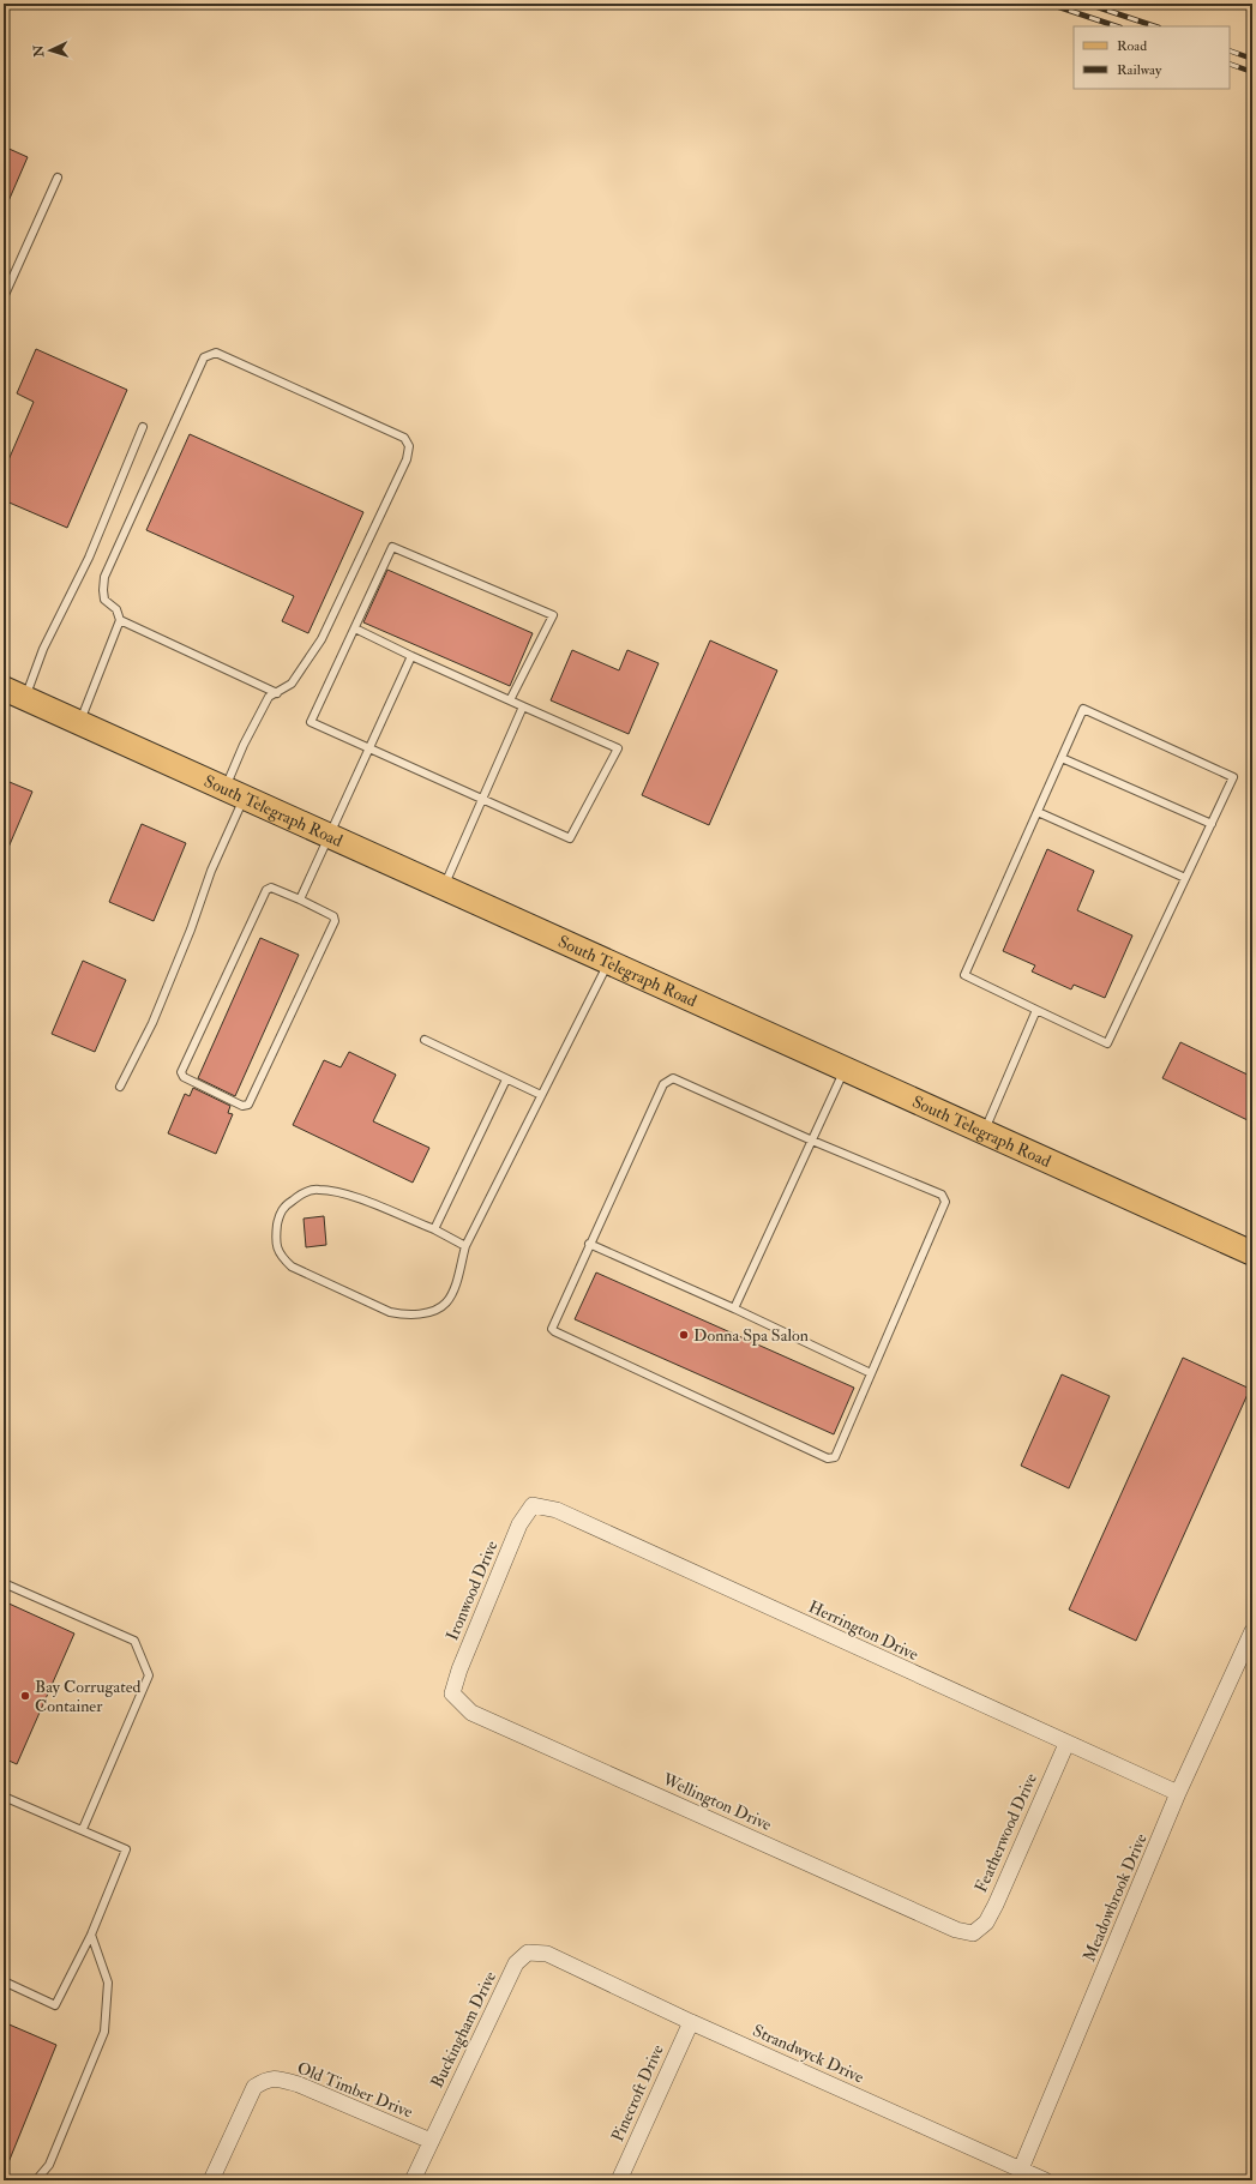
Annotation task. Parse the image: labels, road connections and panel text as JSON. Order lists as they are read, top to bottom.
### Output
{
  "streets": {
    "main road": ["South Telegraph Road"],
    "street": [
      "Ironwood Drive",
      "Herrington Drive",
      "Wellington Drive",
      "Featherwood Drive",
      "Meadowbrook Drive",
      "Buckingham Drive",
      "Strandwyck Drive",
      "Old Timber Drive",
      "Pinecroft Drive"
    ]
  },
  "crossings": [
    ["Ironwood Drive", "Herrington Drive"],
    ["Ironwood Drive", "Wellington Drive"],
    ["Herrington Drive", "Featherwood Drive"],
    ["Herrington Drive", "Meadowbrook Drive"],
    ["Wellington Drive", "Featherwood Drive"],
    ["Meadowbrook Drive", "Strandwyck Drive"],
    ["Buckingham Drive", "Strandwyck Drive"],
    ["Buckingham Drive", "Old Timber Drive"],
    ["Strandwyck Drive", "Pinecroft Drive"]
  ],
  "places": ["Donna Spa Salon", "Bay Corrugated Container"],
  "legend": ["Road", "Railway"],
  "north": "left"
}
